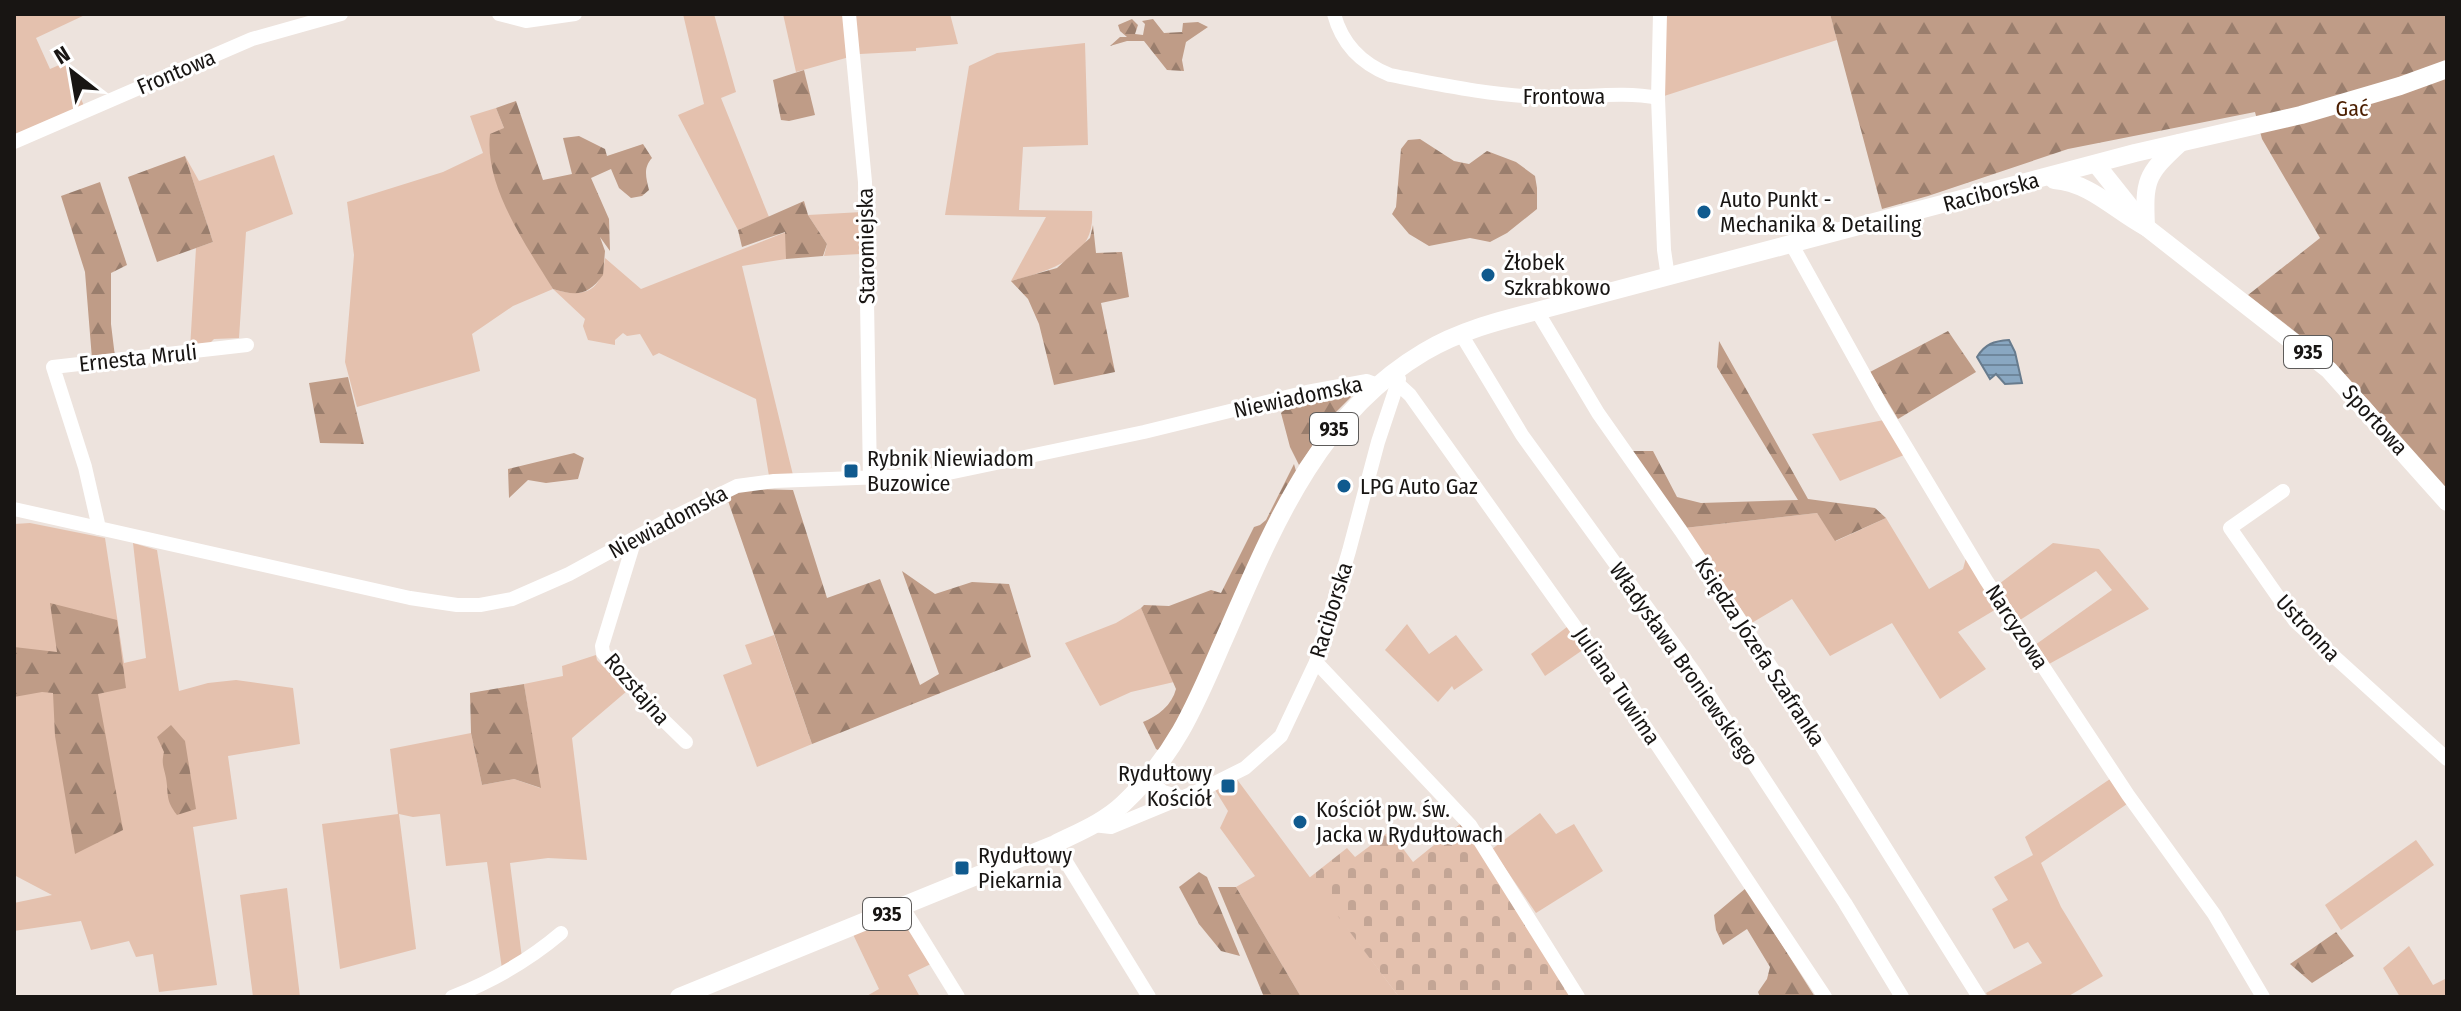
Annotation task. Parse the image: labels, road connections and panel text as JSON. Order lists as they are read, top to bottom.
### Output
{
  "streets": {
    "main road": ["Raciborska", "935", "Sportowa"],
    "street": [
      "Frontowa",
      "Staromiejska",
      "Ernesta Mruli",
      "Niewiadomska",
      "Narcyzowa",
      "Ustronna",
      "Księdza Józefa Szafranka",
      "Władysława Broniewskiego",
      "Juliana Tuwima",
      "Rozstajna"
    ]
  },
  "crossings": [
    ["Raciborska", "Niewiadomska"],
    ["Raciborska", "Sportowa"],
    ["Raciborska", "Narcyzowa"],
    ["Raciborska", "Księdza Józefa Szafranka"],
    ["Raciborska", "Władysława Broniewskiego"],
    ["Raciborska", "Juliana Tuwima"],
    ["Staromiejska", "Niewiadomska"],
    ["Ernesta Mruli", "Niewiadomska"],
    ["Niewiadomska", "Rozstajna"]
  ],
  "parks": ["Gać"],
  "places": {
    "other": [
      "Auto Punkt - Mechanika & Detailing",
      "Żłobek Szkrabkowo",
      "LPG Auto Gaz",
      "Kościół pw. św. Jacka w Rydułtowach"
    ],
    "transit": ["Rybnik Niewiadom Buzowice", "Rydułtowy Kościół", "Rydułtowy Piekarnia"]
  },
  "north": "top left"
}
